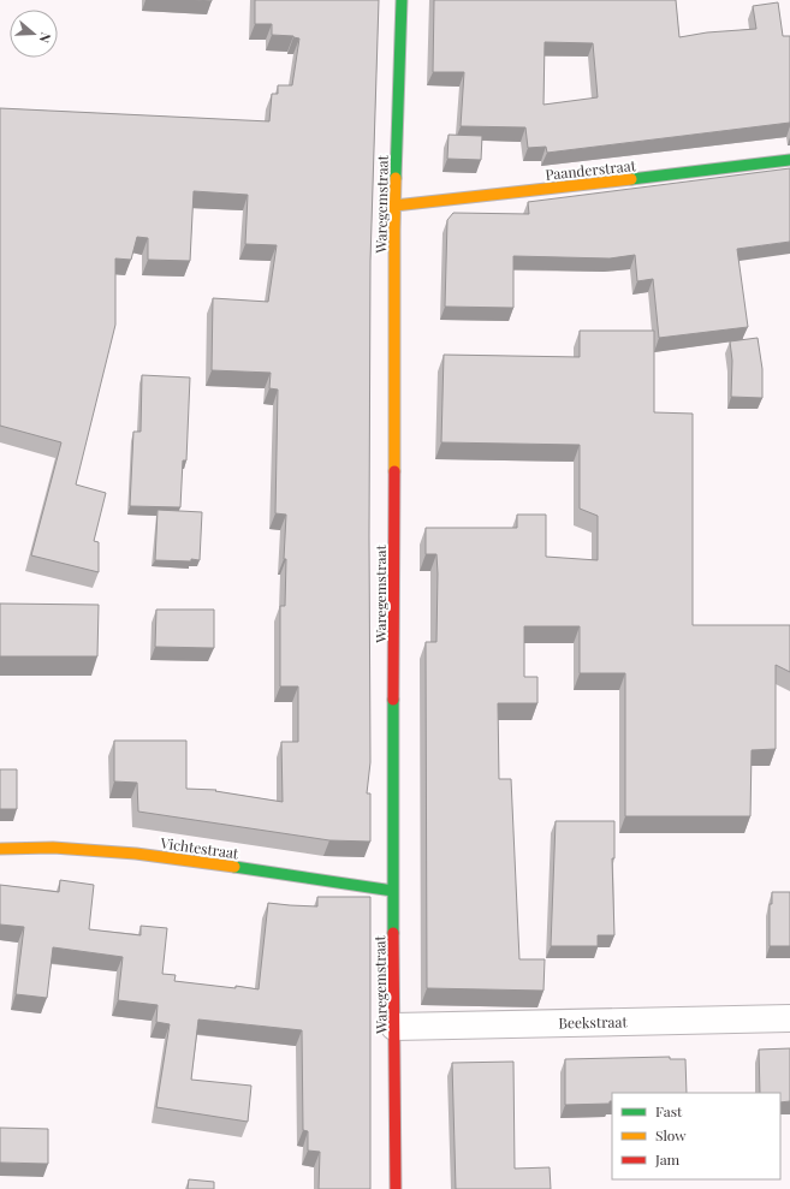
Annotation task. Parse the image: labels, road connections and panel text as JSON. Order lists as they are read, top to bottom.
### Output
{
  "streets": {
    "street": [
      "Paanderstraat",
      "Waregemstraat",
      "Vichtestraat",
      "Beekstraat"
    ]
  },
  "crossings": [
    ["Paanderstraat", "Waregemstraat"],
    ["Waregemstraat", "Vichtestraat"],
    ["Waregemstraat", "Beekstraat"]
  ],
  "legend": ["Fast", "Slow", "Jam"],
  "north": "right"
}
